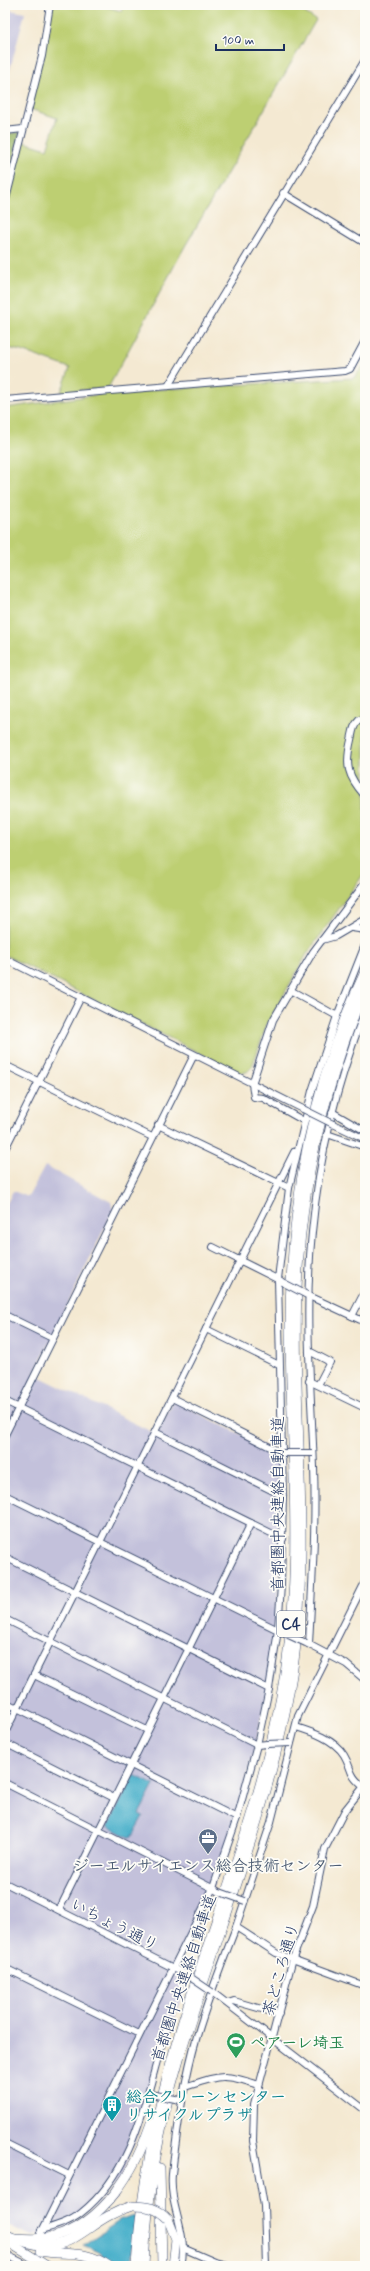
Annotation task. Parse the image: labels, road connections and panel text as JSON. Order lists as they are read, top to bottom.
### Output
{
  "streets": {
    "highway": ["首都圏中央連絡自動車道", "C4"],
    "street": ["いちょう通り", "茶どころ通り"]
  },
  "crossings": [
    ["いちょう通り", "茶どころ通り"]
  ],
  "places": {
    "office": ["ジーエルサイエンス総合技術センター"],
    "sports": ["ペアーレ埼玉"],
    "building": ["総合クリーンセンター リサイクルプラザ"]
  },
  "scale_bar": "100 m"
}
